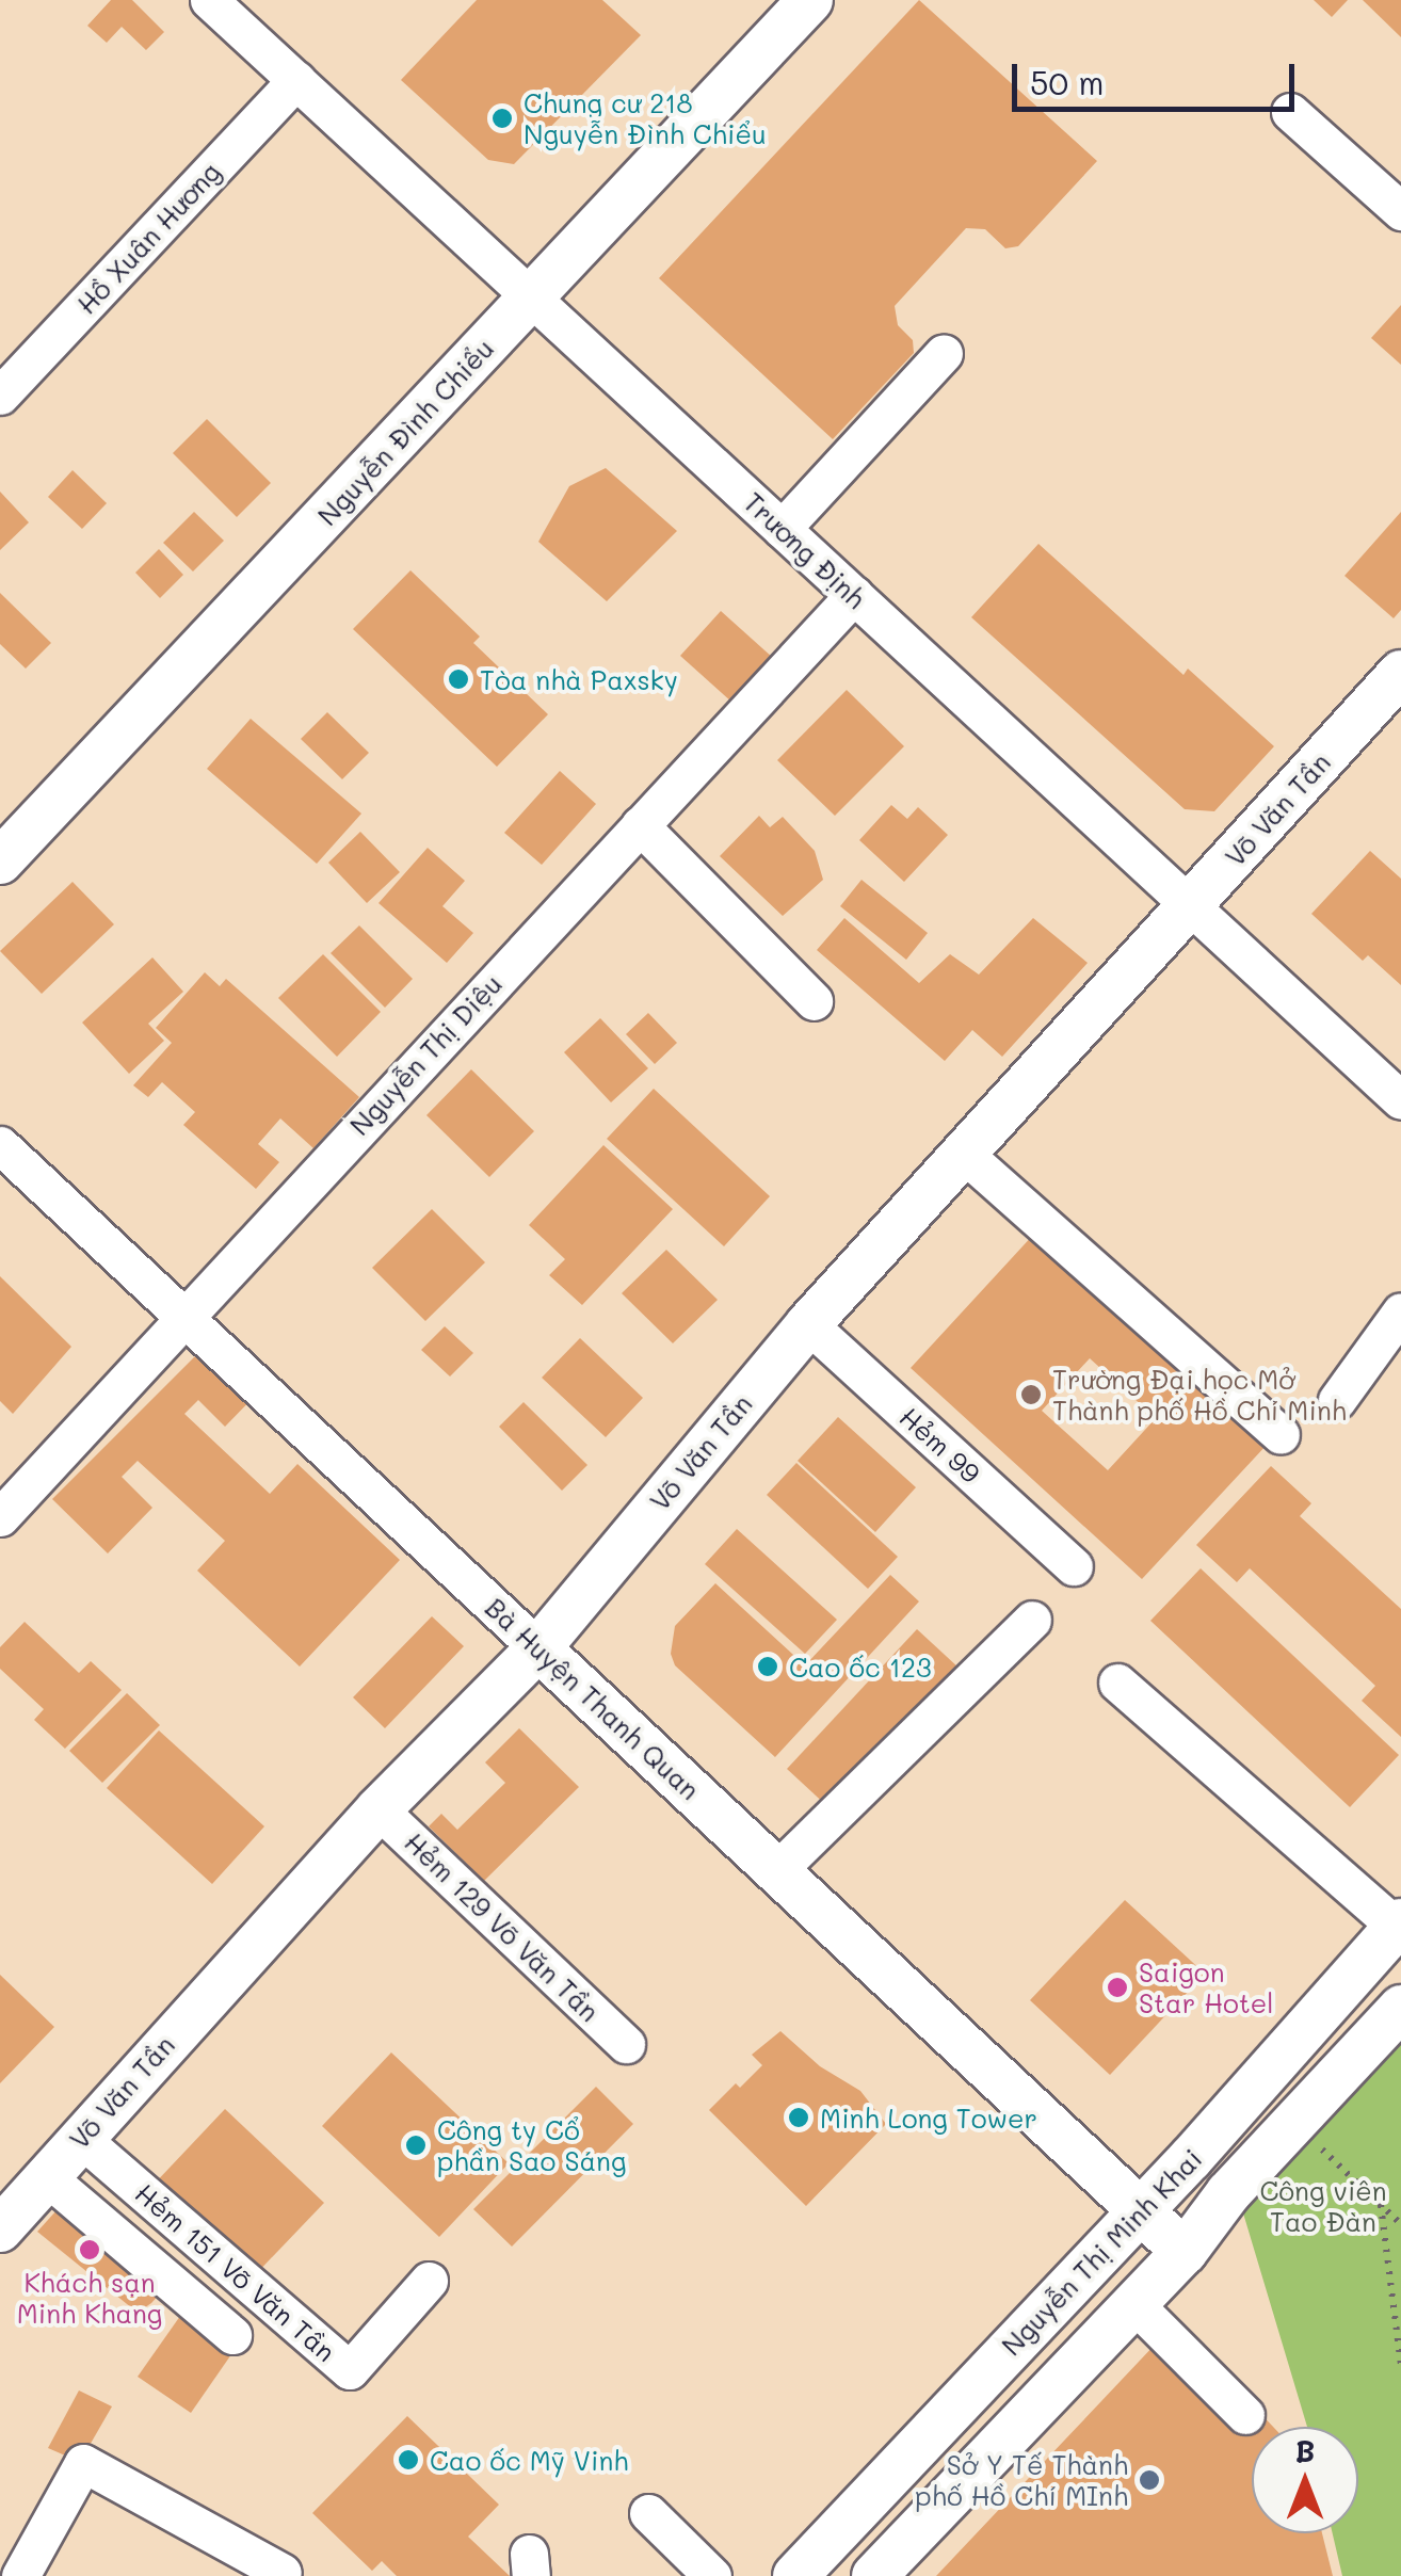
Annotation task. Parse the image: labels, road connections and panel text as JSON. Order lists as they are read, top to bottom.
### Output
{
  "streets": {
    "main road": [
      "Nguyễn Đình Chiểu",
      "Võ Văn Tần",
      "Bà Huyện Thanh Quan",
      "Nguyễn Thị Minh Khai"
    ],
    "street": [
      "Hồ Xuân Hương",
      "Trương Định",
      "Nguyễn Thị Diệu",
      "Hẻm 99",
      "Hẻm 129 Võ Văn Tần",
      "Hẻm 151 Võ Văn Tần"
    ]
  },
  "crossings": [
    ["Hồ Xuân Hương", "Trương Định"],
    ["Nguyễn Đình Chiểu", "Trương Định"],
    ["Trương Định", "Võ Văn Tần"],
    ["Trương Định", "Nguyễn Thị Diệu"],
    ["Võ Văn Tần", "Hẻm 99"],
    ["Võ Văn Tần", "Bà Huyện Thanh Quan"],
    ["Võ Văn Tần", "Hẻm 129 Võ Văn Tần"],
    ["Võ Văn Tần", "Hẻm 151 Võ Văn Tần"],
    ["Nguyễn Thị Diệu", "Bà Huyện Thanh Quan"],
    ["Bà Huyện Thanh Quan", "Nguyễn Thị Minh Khai"]
  ],
  "parks": ["Công viên Tao Đàn"],
  "places": [
    "Chung cư 218 Nguyễn Đình Chiểu",
    "Tòa nhà Paxsky",
    "Trường Đại học Mở Thành phố Hồ Chí Minh",
    "Cao ốc 123",
    "Saigon Star Hotel",
    "Minh Long Tower",
    "Công ty Cổ phần Sao Sáng",
    "Khách sạn Minh Khang",
    "Cao ốc Mỹ Vinh",
    "Sở Y Tế Thành phố Hồ Chí MInh"
  ],
  "scale_bar": "50 m",
  "north": "top"
}
